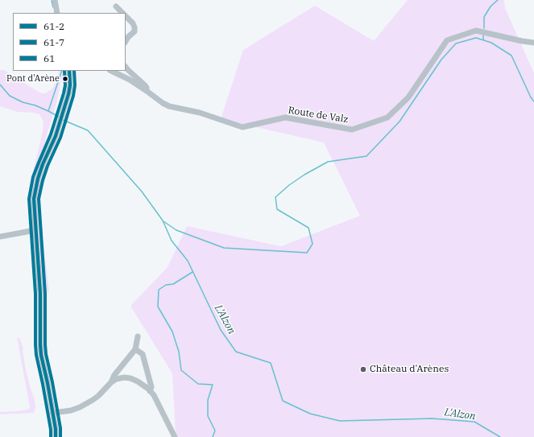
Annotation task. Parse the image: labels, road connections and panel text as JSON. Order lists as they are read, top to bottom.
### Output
{
  "streets": {
    "street": ["Route de Valz"]
  },
  "water": ["L'Alzon"],
  "places": ["Pont d'Arène", "Château d'Arènes"],
  "lines": ["transit line 61-2", "transit line 61-7", "transit line 61"],
  "legend": ["61-2", "61-7", "61"]
}
